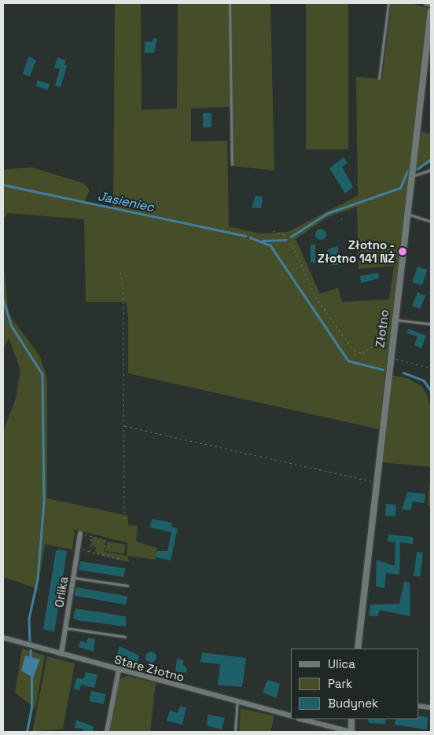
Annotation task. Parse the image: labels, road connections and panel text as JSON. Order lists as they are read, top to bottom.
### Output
{
  "streets": {
    "street": ["Złotno", "Orlika", "Stare Złotno"]
  },
  "crossings": [
    ["Orlika", "Stare Złotno"]
  ],
  "water": ["Jasieniec"],
  "places": ["Złotno - Złotno 141 NŻ"],
  "legend": ["Ulica", "Park", "Budynek"]
}
